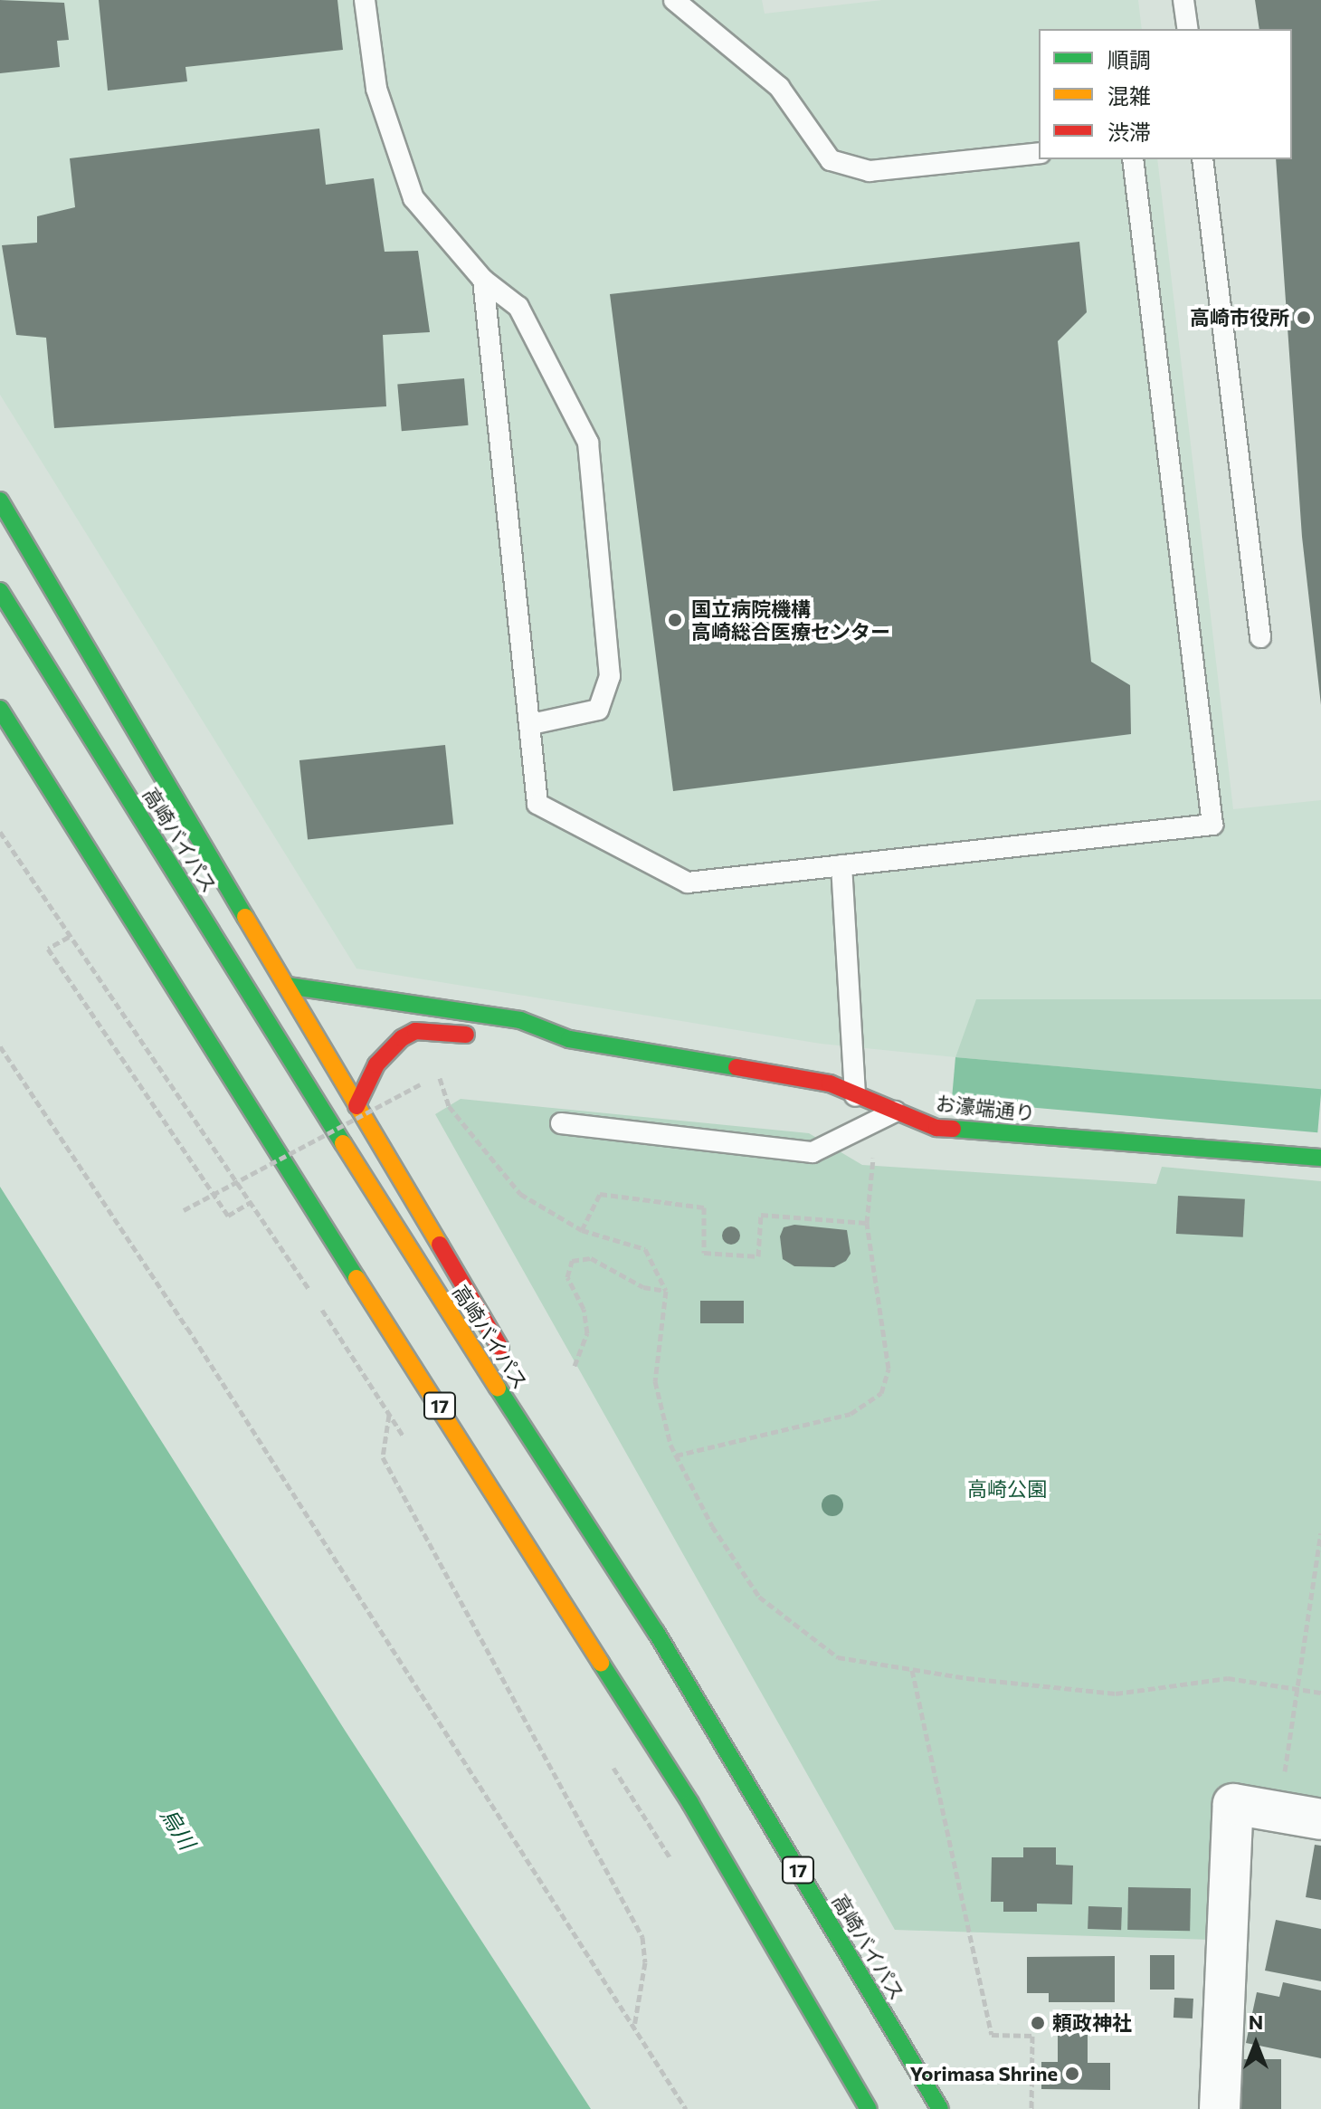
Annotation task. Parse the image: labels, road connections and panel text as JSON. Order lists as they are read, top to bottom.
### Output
{
  "streets": {
    "main road": ["高崎バイパス", "お濠端通り", "17"]
  },
  "crossings": [
    ["高崎バイパス", "17"]
  ],
  "water": ["烏川"],
  "parks": ["高崎公園"],
  "places": [
    "高崎市役所",
    "国立病院機構 高崎総合医療センター",
    "頼政神社",
    "Yorimasa Shrine"
  ],
  "legend": ["順調", "混雑", "渋滞"],
  "north": "top"
}
